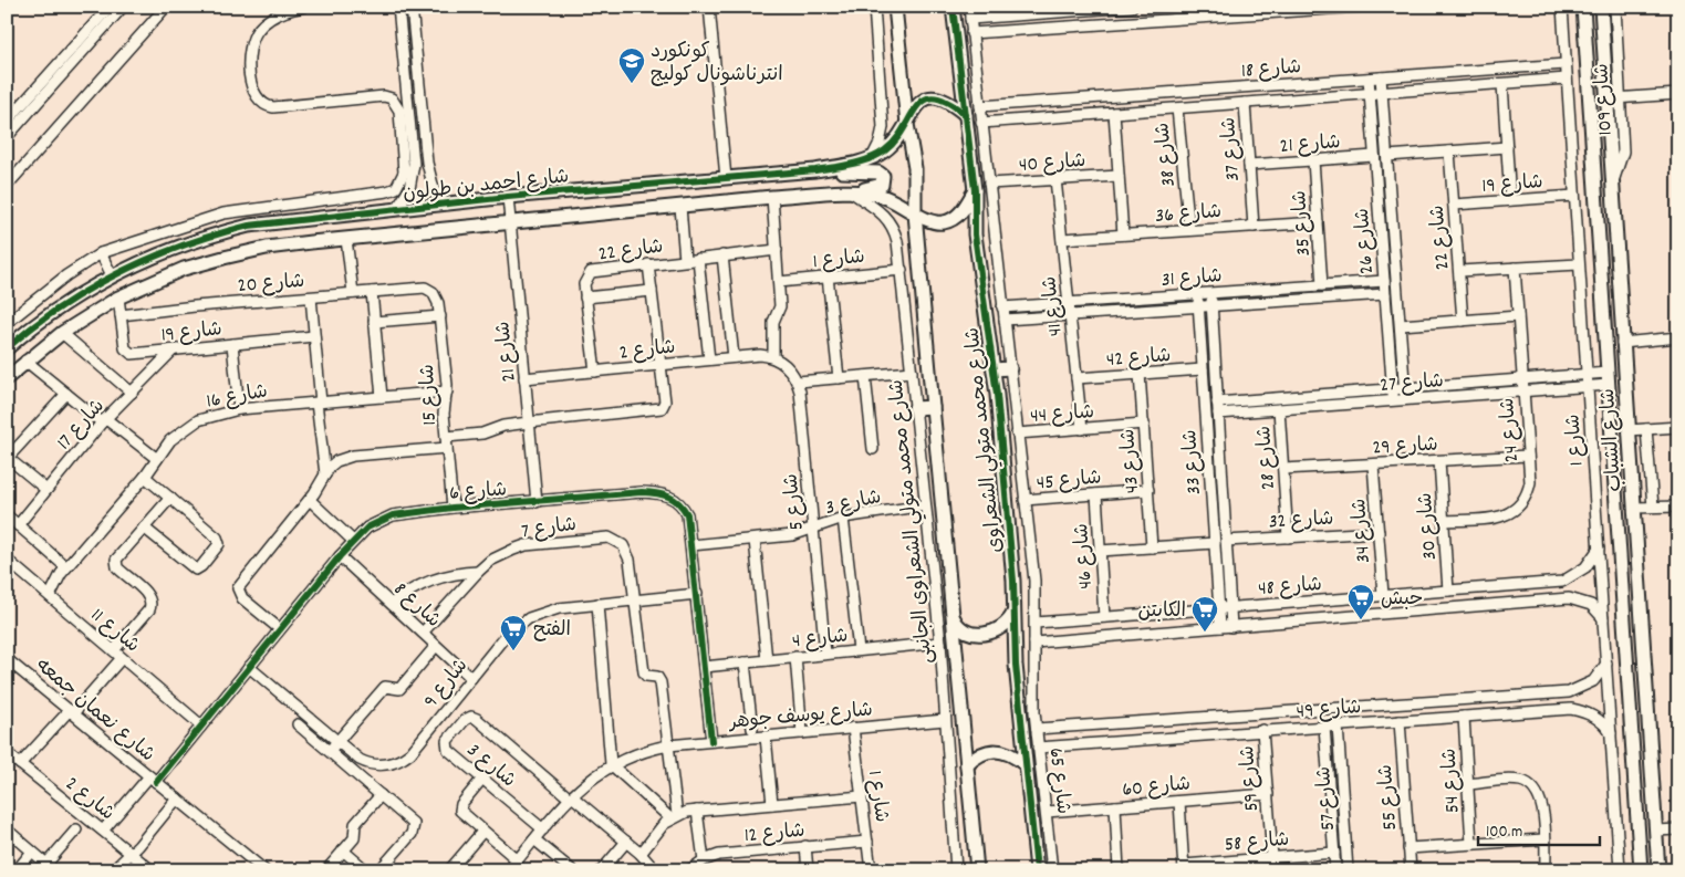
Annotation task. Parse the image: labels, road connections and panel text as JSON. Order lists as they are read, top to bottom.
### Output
{
  "streets": {
    "street": [
      "شارع 18",
      "شارع 109",
      "شارع 21",
      "شارع 37",
      "شارع 38",
      "شارع 40",
      "شارع 19",
      "شارع احمد بن طولون",
      "شارع 36",
      "شارع 35",
      "شارع 22",
      "شارع 26",
      "شارع 1",
      "شارع 31",
      "شارع 20",
      "شارع 41",
      "شارع 2",
      "شارع 42",
      "شارع 27",
      "شارع 16",
      "شارع 15",
      "شارع 44",
      "شارع 17",
      "شارع 24",
      "شارع محمد متولي الشعراوى",
      "شارع الشباب",
      "شارع 29",
      "شارع 28",
      "شارع 43",
      "شارع 33",
      "شارع 45",
      "شارع 6",
      "شارع 3",
      "شارع 5",
      "شارع 32",
      "شارع محمد متولي الشعراوى الجانبى",
      "شارع 7",
      "شارع 30",
      "شارع 34",
      "شارع 46",
      "شارع 48",
      "شارع 8",
      "شارع 11",
      "شارع 4",
      "شارع 9",
      "شارع 49",
      "شارع نعمان جمعه",
      "شارع يوسف جوهر",
      "شارع 59",
      "شارع 65",
      "شارع 54",
      "شارع 60",
      "شارع 55",
      "شارع 57",
      "شارع 12",
      "شارع 58"
    ]
  },
  "crossings": [
    ["شارع 18", "شارع 37"],
    ["شارع 18", "شارع 38"],
    ["شارع 18", "شارع 26"],
    ["شارع 18", "شارع 1"],
    ["شارع 18", "شارع 65"],
    ["شارع 109", "شارع الشباب"],
    ["شارع 21", "شارع 37"],
    ["شارع 21", "شارع احمد بن طولون"],
    ["شارع 21", "شارع 35"],
    ["شارع 21", "شارع 26"],
    ["شارع 21", "شارع 2"],
    ["شارع 21", "شارع 6"],
    ["شارع 37", "شارع 36"],
    ["شارع 38", "شارع 36"],
    ["شارع 40", "شارع 41"],
    ["شارع 40", "شارع 65"],
    ["شارع 19", "شارع احمد بن طولون"],
    ["شارع 19", "شارع 22"],
    ["شارع 19", "شارع 1"],
    ["شارع 19", "شارع 20"],
    ["شارع 19", "شارع 17"],
    ["شارع احمد بن طولون", "شارع محمد متولي الشعراوى"],
    ["شارع احمد بن طولون", "شارع محمد متولي الشعراوى الجانبى"],
    ["شارع 36", "شارع 35"],
    ["شارع 36", "شارع 41"],
    ["شارع 35", "شارع 31"],
    ["شارع 22", "شارع 2"],
    ["شارع 26", "شارع 31"],
    ["شارع 26", "شارع 27"],
    ["شارع 1", "شارع 27"],
    ["شارع 1", "شارع محمد متولي الشعراوى الجانبى"],
    ["شارع 1", "شارع 48"],
    ["شارع 1", "شارع 49"],
    ["شارع 1", "شارع يوسف جوهر"],
    ["شارع 1", "شارع 12"],
    ["شارع 31", "شارع 41"],
    ["شارع 31", "شارع 33"],
    ["شارع 31", "شارع 65"],
    ["شارع 20", "شارع 15"],
    ["شارع 41", "شارع 42"],
    ["شارع 41", "شارع 44"],
    ["شارع 2", "شارع 6"],
    ["شارع 42", "شارع 43"],
    ["شارع 42", "شارع 33"],
    ["شارع 27", "شارع 24"],
    ["شارع 27", "شارع الشباب"],
    ["شارع 27", "شارع 28"],
    ["شارع 27", "شارع 33"],
    ["شارع 16", "شارع 15"],
    ["شارع 16", "شارع 11"],
    ["شارع 15", "شارع 6"],
    ["شارع 44", "شارع 43"],
    ["شارع 44", "شارع 65"],
    ["شارع 24", "شارع 29"],
    ["شارع 24", "شارع 30"],
    ["شارع 29", "شارع 28"],
    ["شارع 29", "شارع 30"],
    ["شارع 29", "شارع 34"],
    ["شارع 28", "شارع 32"],
    ["شارع 43", "شارع 45"],
    ["شارع 33", "شارع 32"],
    ["شارع 33", "شارع 48"],
    ["شارع 45", "شارع 46"],
    ["شارع 45", "شارع 65"],
    ["شارع 6", "شارع 3"],
    ["شارع 6", "شارع 8"],
    ["شارع 6", "شارع 11"],
    ["شارع 6", "شارع 4"],
    ["شارع 6", "شارع 9"],
    ["شارع 6", "شارع نعمان جمعه"],
    ["شارع 6", "شارع يوسف جوهر"],
    ["شارع 3", "شارع 5"],
    ["شارع 3", "شارع محمد متولي الشعراوى الجانبى"],
    ["شارع 3", "شارع يوسف جوهر"],
    ["شارع 5", "شارع 4"],
    ["شارع 32", "شارع 34"],
    ["شارع محمد متولي الشعراوى الجانبى", "شارع 4"],
    ["شارع محمد متولي الشعراوى الجانبى", "شارع يوسف جوهر"],
    ["شارع 7", "شارع 8"],
    ["شارع 7", "شارع 9"],
    ["شارع 7", "شارع يوسف جوهر"],
    ["شارع 30", "شارع 48"],
    ["شارع 34", "شارع 48"],
    ["شارع 46", "شارع 48"],
    ["شارع 48", "شارع 65"],
    ["شارع 8", "شارع 9"],
    ["شارع 49", "شارع 59"],
    ["شارع 49", "شارع 65"],
    ["شارع 49", "شارع 54"],
    ["شارع 49", "شارع 55"],
    ["شارع 49", "شارع 57"],
    ["شارع 59", "شارع 60"],
    ["شارع 59", "شارع 58"],
    ["شارع 65", "شارع 60"],
    ["شارع 57", "شارع 58"]
  ],
  "places": {
    "school or university": ["كونكورد انترناشونال كوليج"],
    "supermarket": ["حبش", "الكابتن", "الفتح"]
  },
  "scale_bar": "100 m"
}
